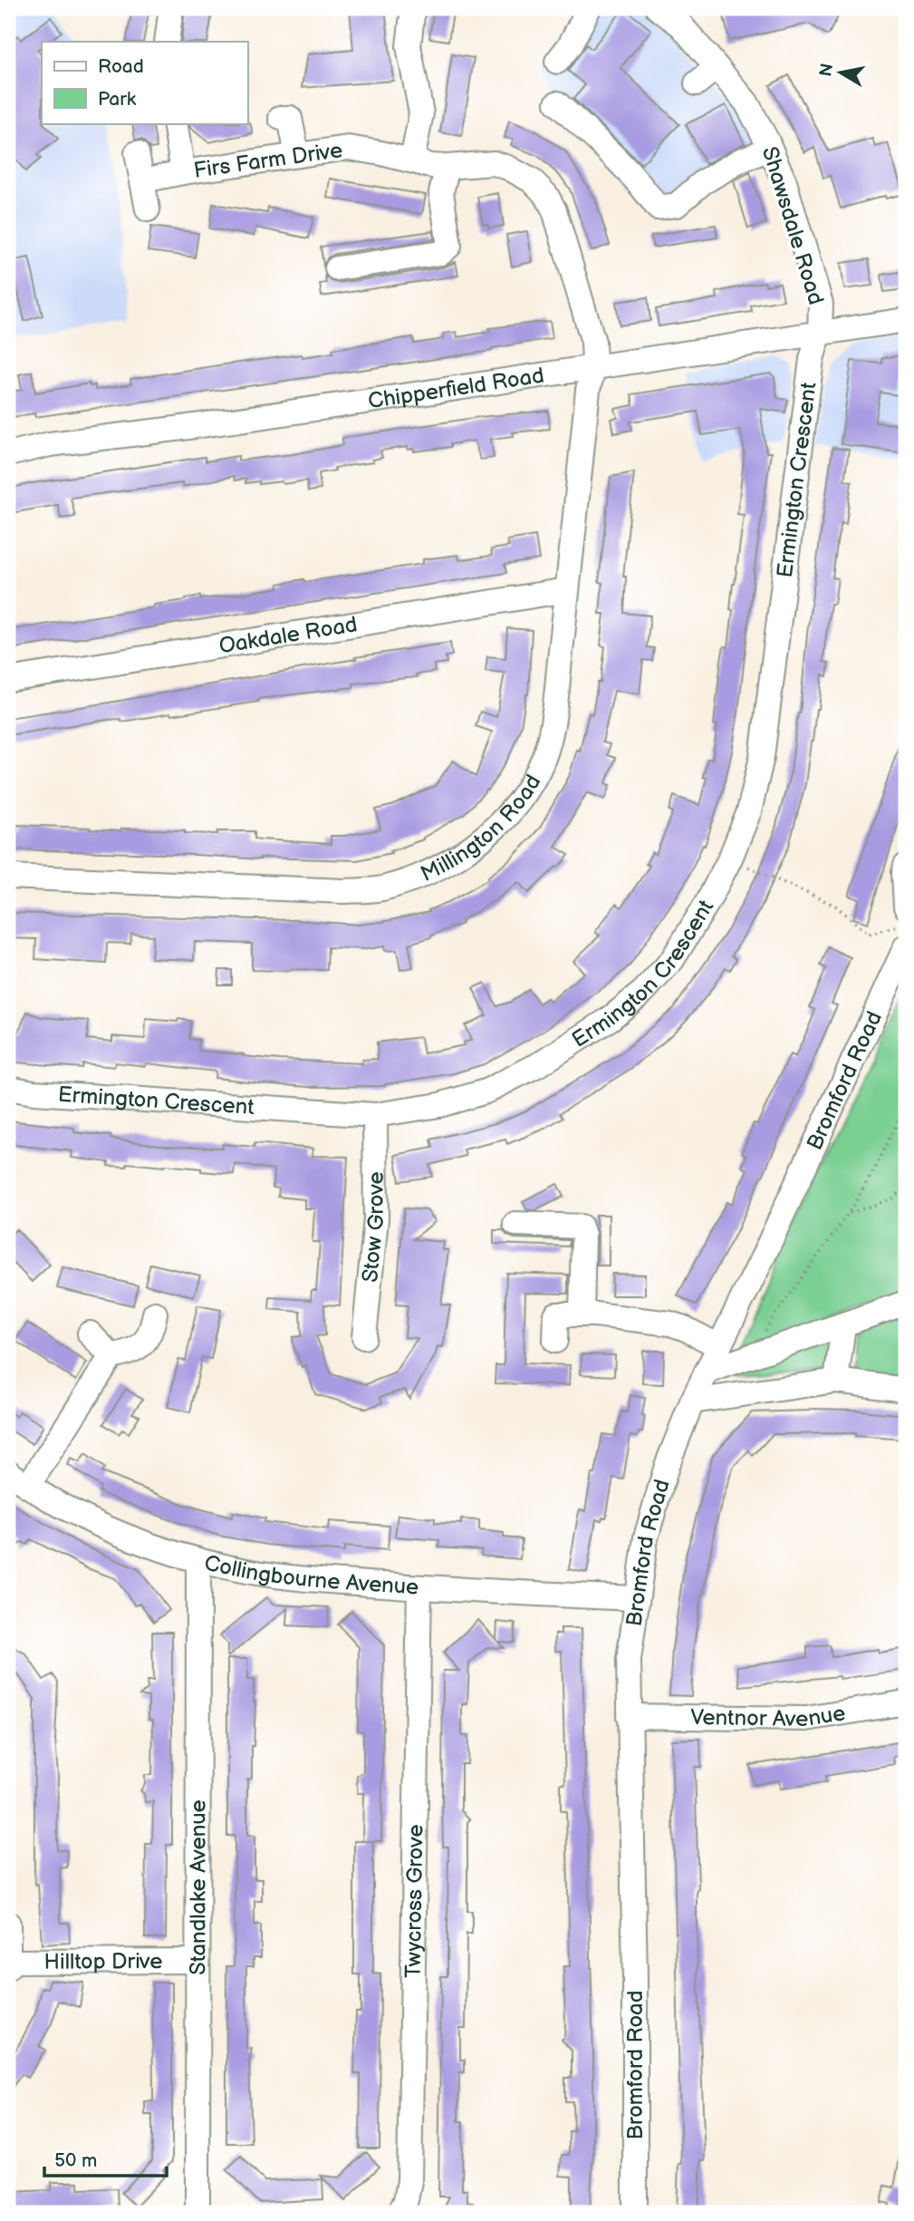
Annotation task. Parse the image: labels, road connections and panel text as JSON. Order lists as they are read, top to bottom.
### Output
{
  "streets": {
    "street": [
      "Firs Farm Drive",
      "Shawsdale Road",
      "Chipperfield Road",
      "Ermington Crescent",
      "Oakdale Road",
      "Millington Road",
      "Bromford Road",
      "Stow Grove",
      "Collingbourne Avenue",
      "Ventnor Avenue",
      "Standlake Avenue",
      "Twycross Grove",
      "Hilltop Drive"
    ]
  },
  "crossings": [
    ["Firs Farm Drive", "Chipperfield Road"],
    ["Firs Farm Drive", "Millington Road"],
    ["Shawsdale Road", "Chipperfield Road"],
    ["Shawsdale Road", "Ermington Crescent"],
    ["Chipperfield Road", "Ermington Crescent"],
    ["Chipperfield Road", "Millington Road"],
    ["Ermington Crescent", "Stow Grove"],
    ["Oakdale Road", "Millington Road"],
    ["Bromford Road", "Collingbourne Avenue"],
    ["Bromford Road", "Ventnor Avenue"],
    ["Collingbourne Avenue", "Standlake Avenue"],
    ["Collingbourne Avenue", "Twycross Grove"],
    ["Standlake Avenue", "Hilltop Drive"]
  ],
  "legend": ["Road", "Park"],
  "scale_bar": "50 m",
  "north": "left"
}
